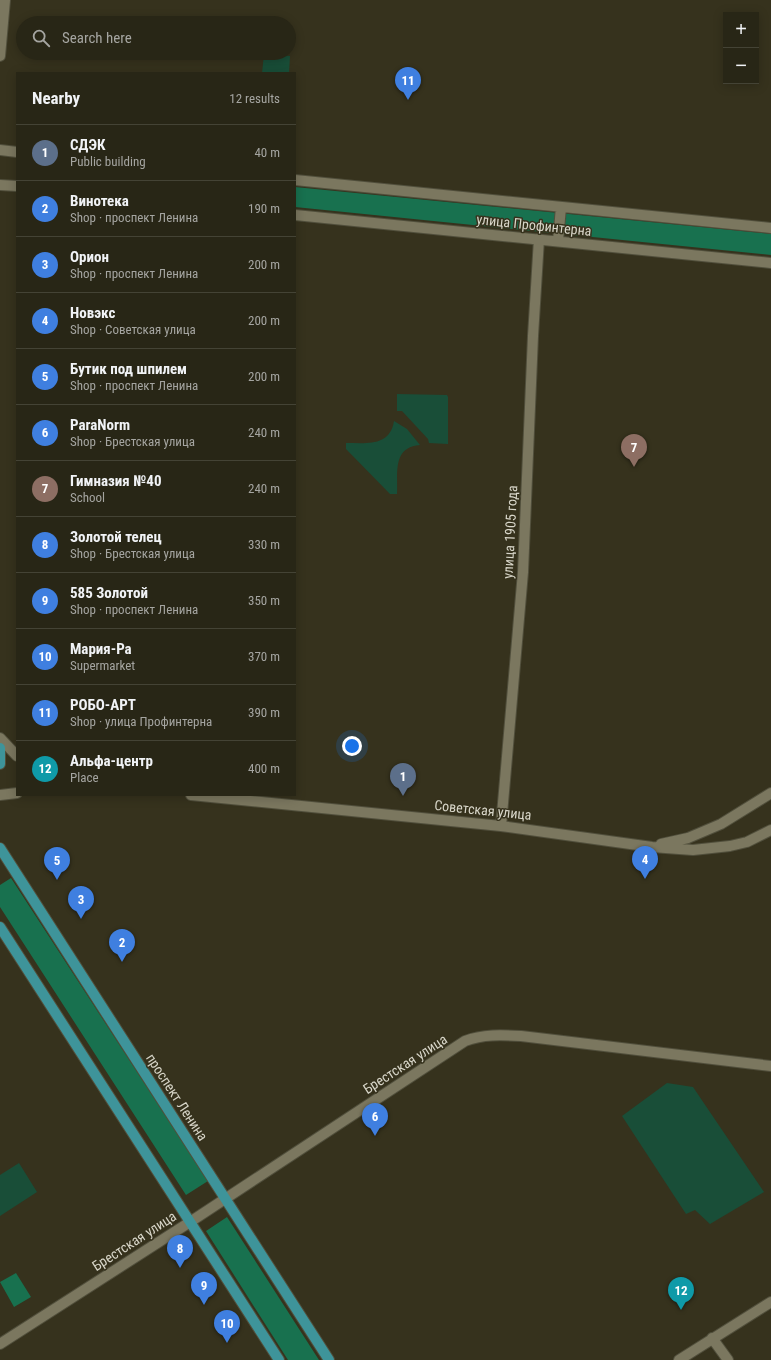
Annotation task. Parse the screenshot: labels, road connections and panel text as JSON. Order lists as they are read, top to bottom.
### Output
{
  "streets": {
    "main road": ["проспект Ленина"],
    "street": [
      "улица Профинтерна",
      "улица 1905 года",
      "Советская улица",
      "Брестская улица"
    ]
  },
  "crossings": [
    ["улица Профинтерна", "улица 1905 года"],
    ["улица 1905 года", "Советская улица"],
    ["Брестская улица", "проспект Ленина"]
  ],
  "page": {
    "map_buttons": ["+", "−"],
    "search": "Search here",
    "pins": [
      "11",
      "7",
      "1",
      "4",
      "5",
      "3",
      "2",
      "6",
      "8",
      "9",
      "12",
      "10"
    ],
    "heading": ["Nearby", "12 results"],
    "list": [
      {
        "mark": "1",
        "name": "СДЭК",
        "note": "Public building",
        "value": "40 m"
      },
      {
        "mark": "2",
        "name": "Винотека",
        "note": "Shop · проспект Ленина",
        "value": "190 m"
      },
      {
        "mark": "3",
        "name": "Орион",
        "note": "Shop · проспект Ленина",
        "value": "200 m"
      },
      {
        "mark": "4",
        "name": "Новэкс",
        "note": "Shop · Советская улица",
        "value": "200 m"
      },
      {
        "mark": "5",
        "name": "Бутик под шпилем",
        "note": "Shop · проспект Ленина",
        "value": "200 m"
      },
      {
        "mark": "6",
        "name": "ParaNorm",
        "note": "Shop · Брестская улица",
        "value": "240 m"
      },
      {
        "mark": "7",
        "name": "Гимназия №40",
        "note": "School",
        "value": "240 m"
      },
      {
        "mark": "8",
        "name": "Золотой телец",
        "note": "Shop · Брестская улица",
        "value": "330 m"
      },
      {
        "mark": "9",
        "name": "585 Золотой",
        "note": "Shop · проспект Ленина",
        "value": "350 m"
      },
      {
        "mark": "10",
        "name": "Мария-Ра",
        "note": "Supermarket",
        "value": "370 m"
      },
      {
        "mark": "11",
        "name": "РОБО-АРТ",
        "note": "Shop · улица Профинтерна",
        "value": "390 m"
      },
      {
        "mark": "12",
        "name": "Альфа-центр",
        "note": "Place",
        "value": "400 m"
      }
    ]
  }
}
